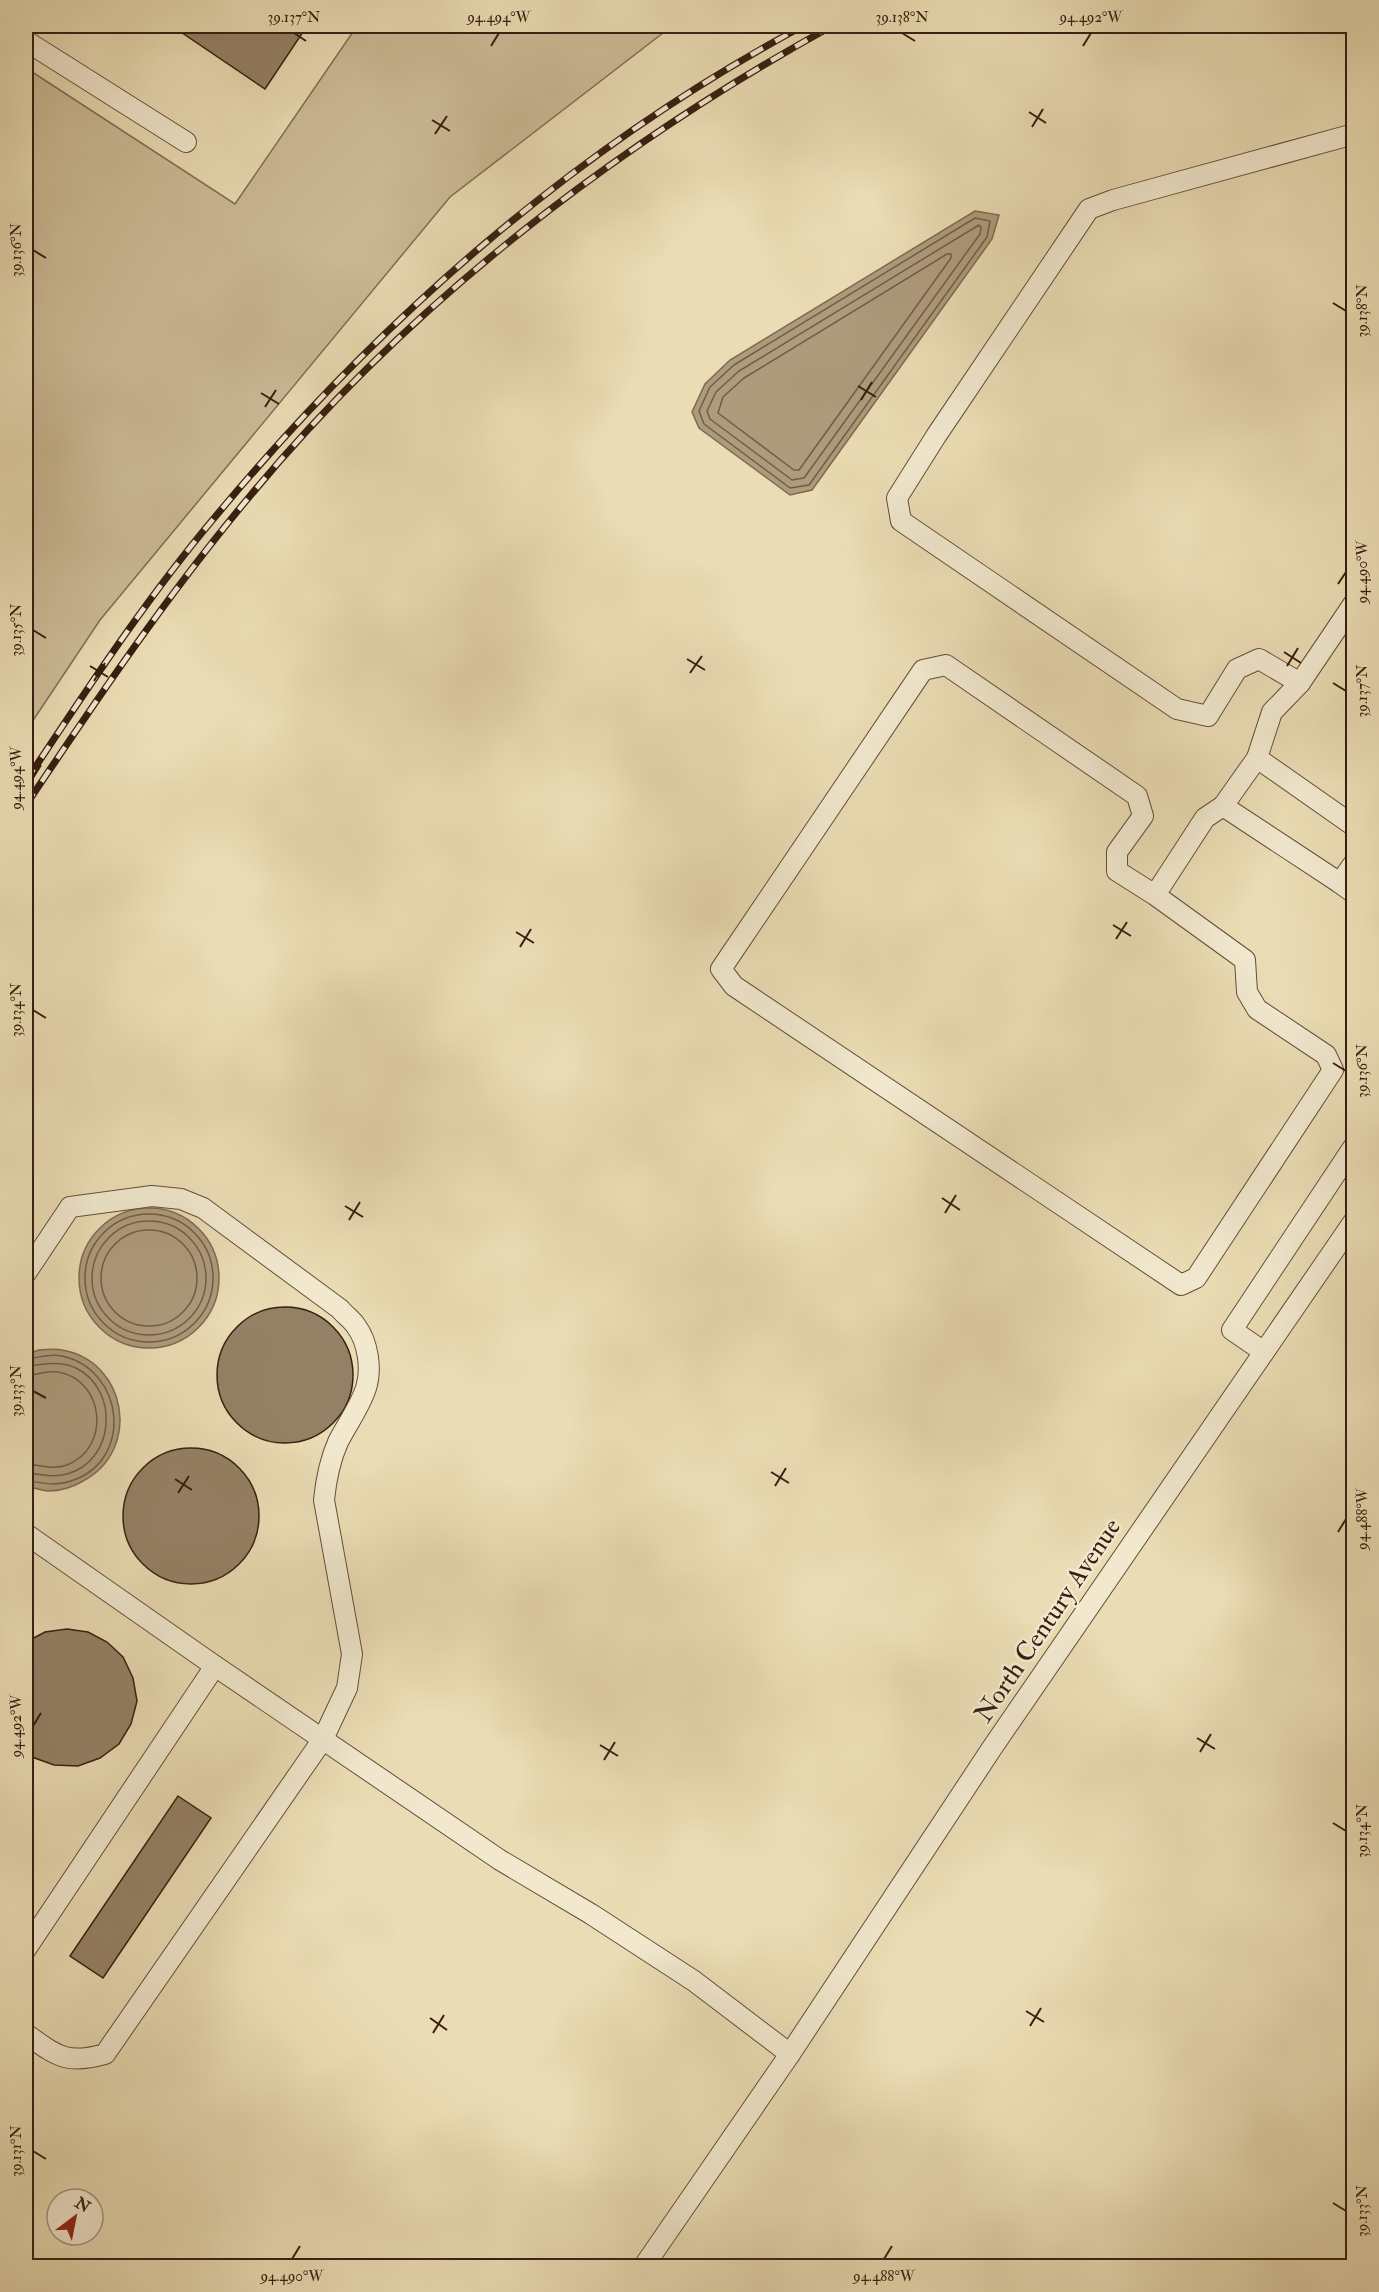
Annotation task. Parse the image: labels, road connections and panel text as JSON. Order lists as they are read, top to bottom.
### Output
{
  "streets": {
    "lane": ["North Century Avenue"]
  },
  "north": "top right",
  "coordinates": [
    "39.137°N",
    "94.494°W",
    "39.138°N",
    "94.492°W",
    "39.136°N",
    "94.490°W",
    "39.135°N",
    "39.134°N",
    "39.133°N",
    "94.488°W",
    "39.131°N"
  ]
}
